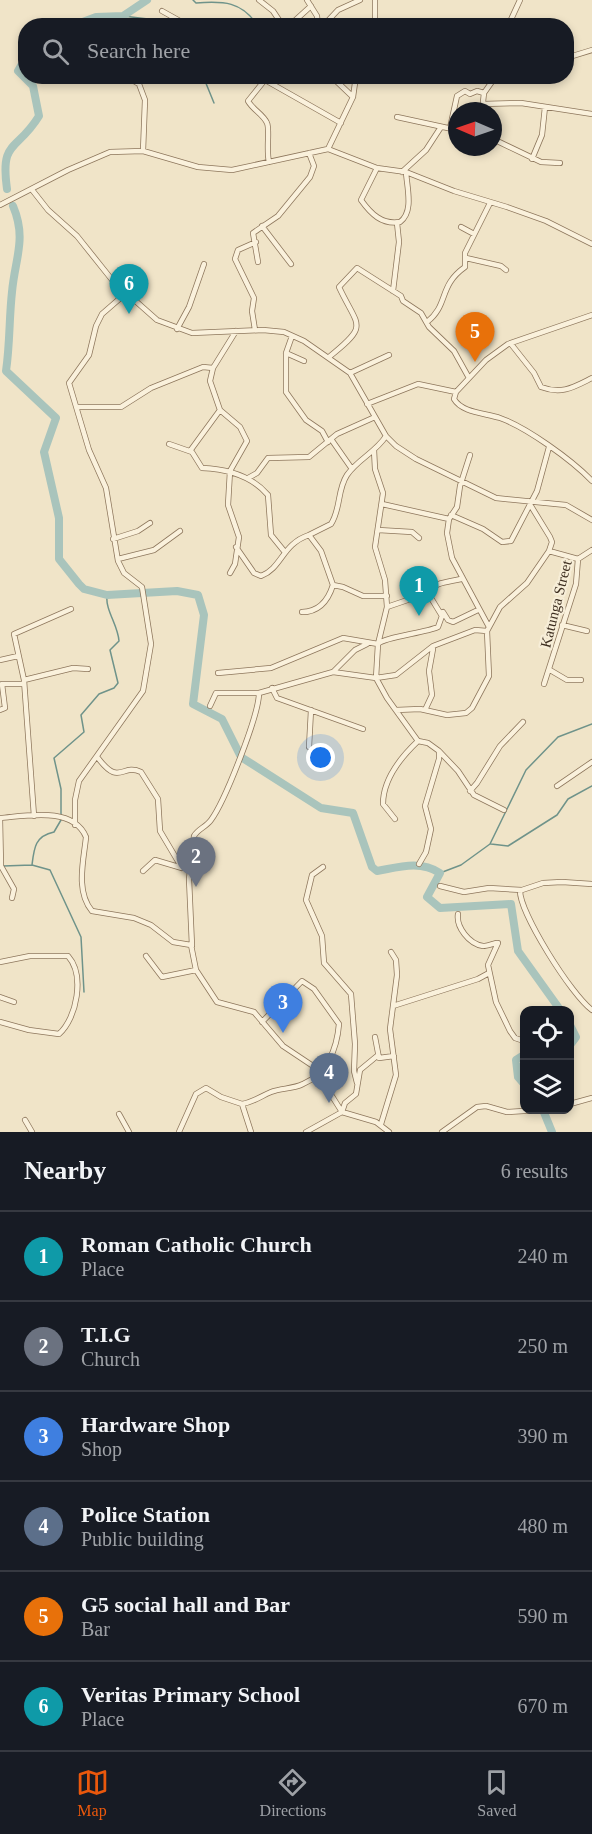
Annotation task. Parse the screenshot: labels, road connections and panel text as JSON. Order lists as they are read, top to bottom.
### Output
{
  "streets": {
    "street": ["Katunga Street"]
  },
  "north": "left",
  "page": {
    "search": "Search here",
    "pins": [
      "6",
      "5",
      "1",
      "2",
      "3",
      "4"
    ],
    "heading": ["Nearby", "6 results"],
    "list": [
      {
        "mark": "1",
        "name": "Roman Catholic Church",
        "note": "Place",
        "value": "240 m"
      },
      {
        "mark": "2",
        "name": "T.I.G",
        "note": "Church",
        "value": "250 m"
      },
      {
        "mark": "3",
        "name": "Hardware Shop",
        "note": "Shop",
        "value": "390 m"
      },
      {
        "mark": "4",
        "name": "Police Station",
        "note": "Public building",
        "value": "480 m"
      },
      {
        "mark": "5",
        "name": "G5 social hall and Bar",
        "note": "Bar",
        "value": "590 m"
      },
      {
        "mark": "6",
        "name": "Veritas Primary School",
        "note": "Place",
        "value": "670 m"
      }
    ],
    "nav": ["Map", "Directions", "Saved"]
  }
}
